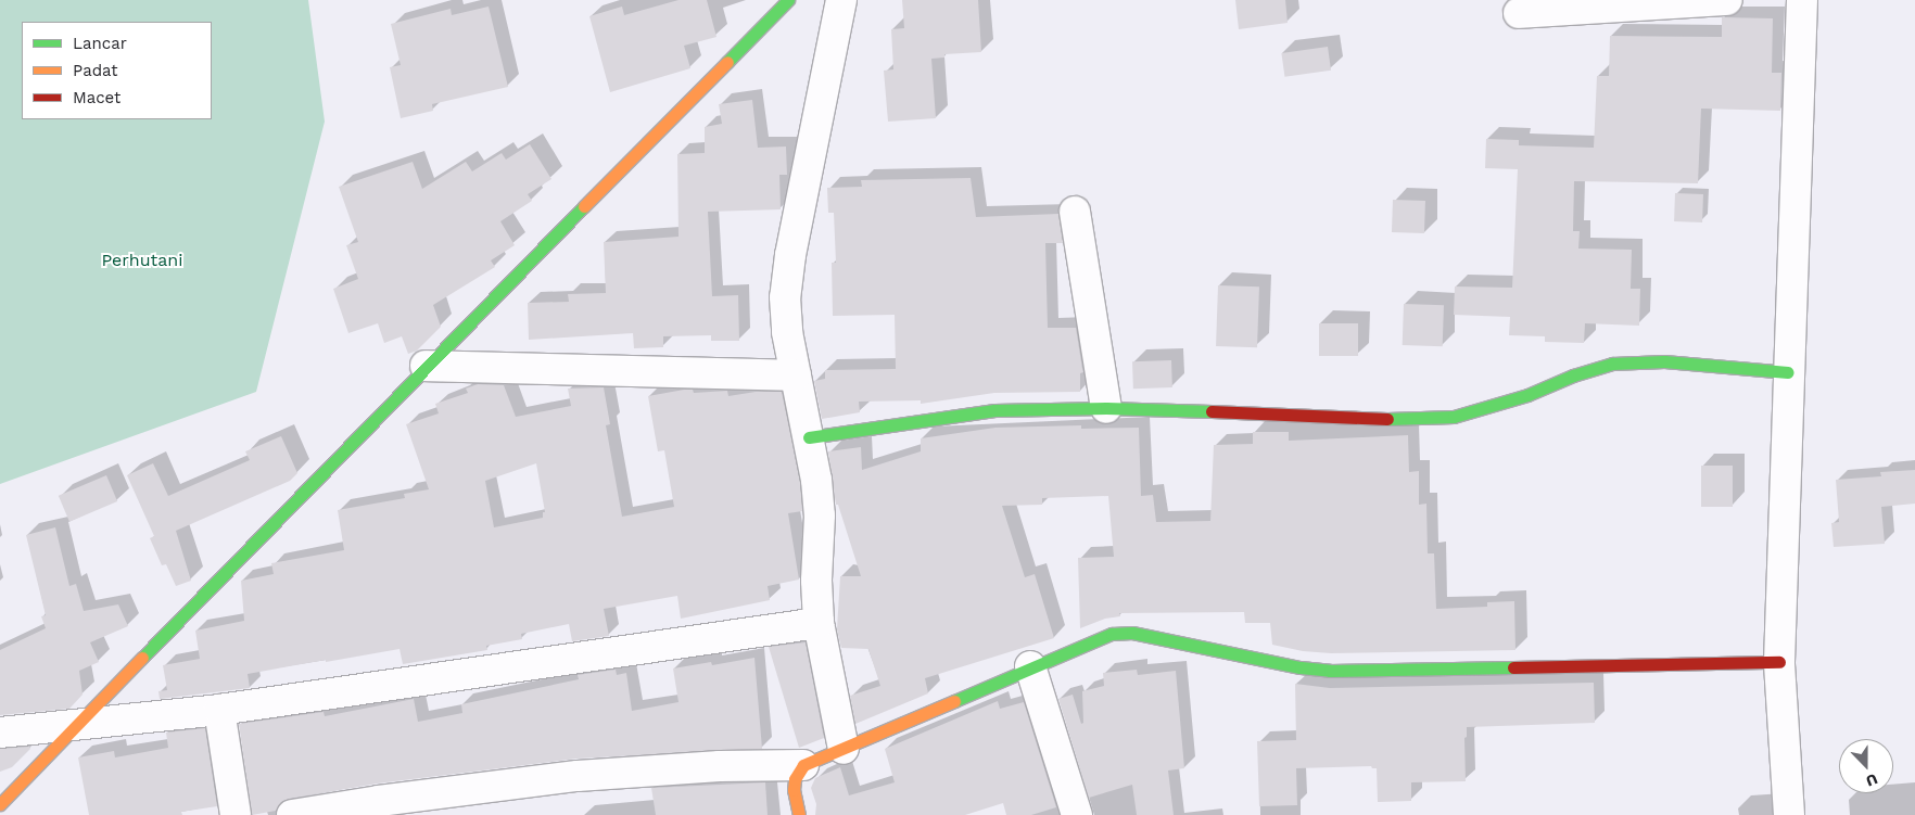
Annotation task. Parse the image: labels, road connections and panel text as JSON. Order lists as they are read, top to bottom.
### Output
{
  "parks": ["Perhutani"],
  "legend": ["Lancar", "Padat", "Macet"],
  "north": "bottom"
}
